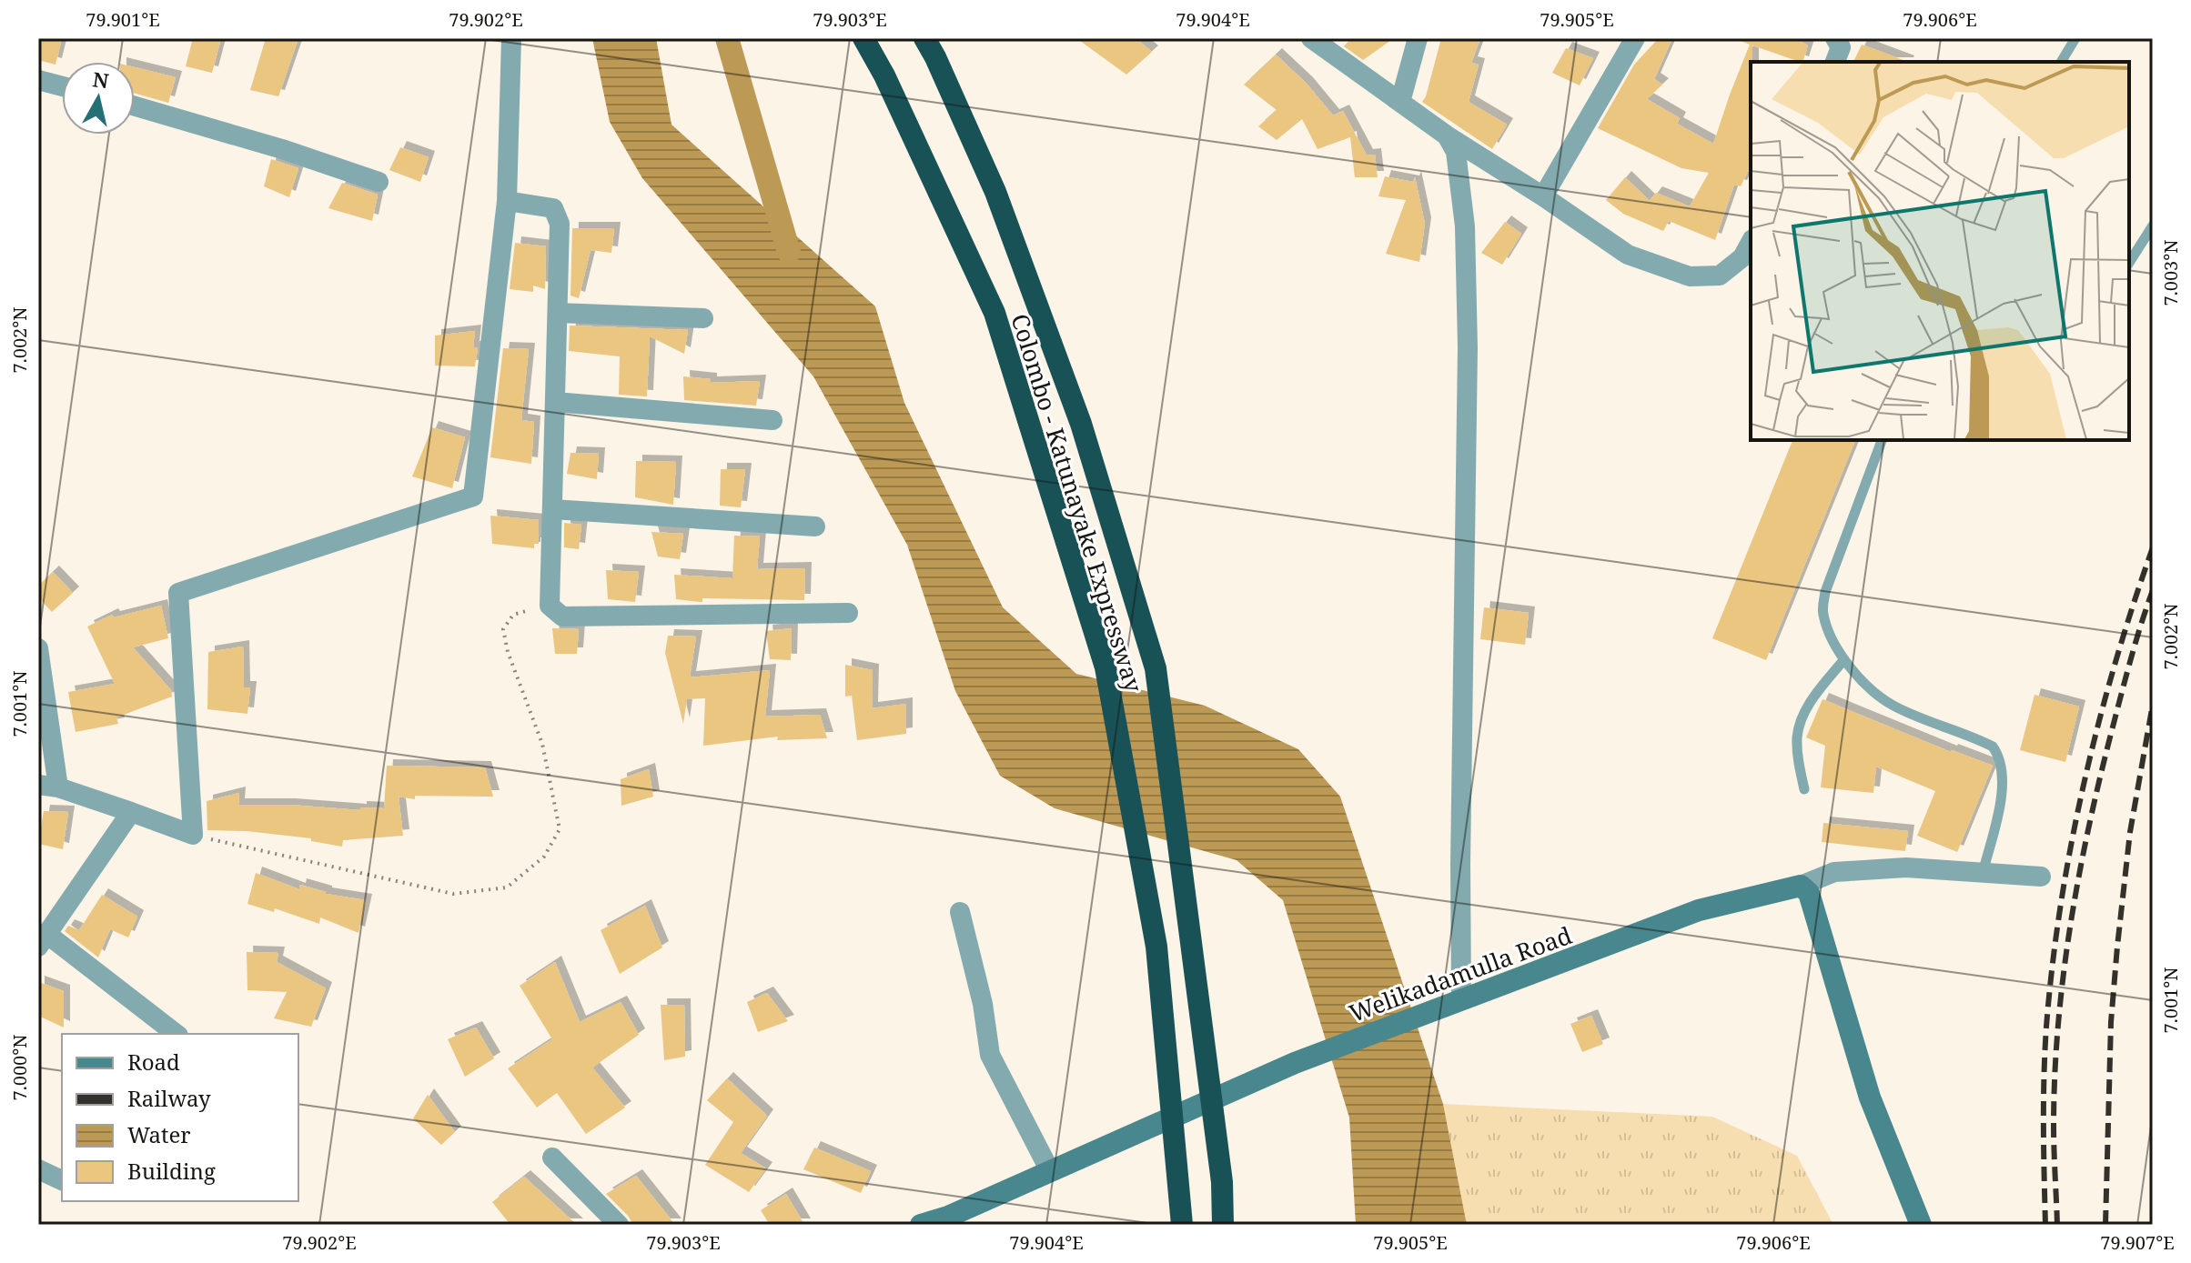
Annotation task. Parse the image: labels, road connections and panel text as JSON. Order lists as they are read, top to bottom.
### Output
{
  "streets": {
    "highway": ["Colombo - Katunayake Expressway"],
    "street": ["Welikadamulla Road"]
  },
  "legend": [
    "Road",
    "Railway",
    "Water",
    "Building"
  ],
  "north": "top",
  "coordinates": [
    "79.901°E",
    "79.902°E",
    "79.903°E",
    "79.904°E",
    "79.905°E",
    "79.906°E",
    "7.003°N",
    "7.002°N",
    "7.001°N",
    "7.000°N",
    "79.907°E"
  ]
}
